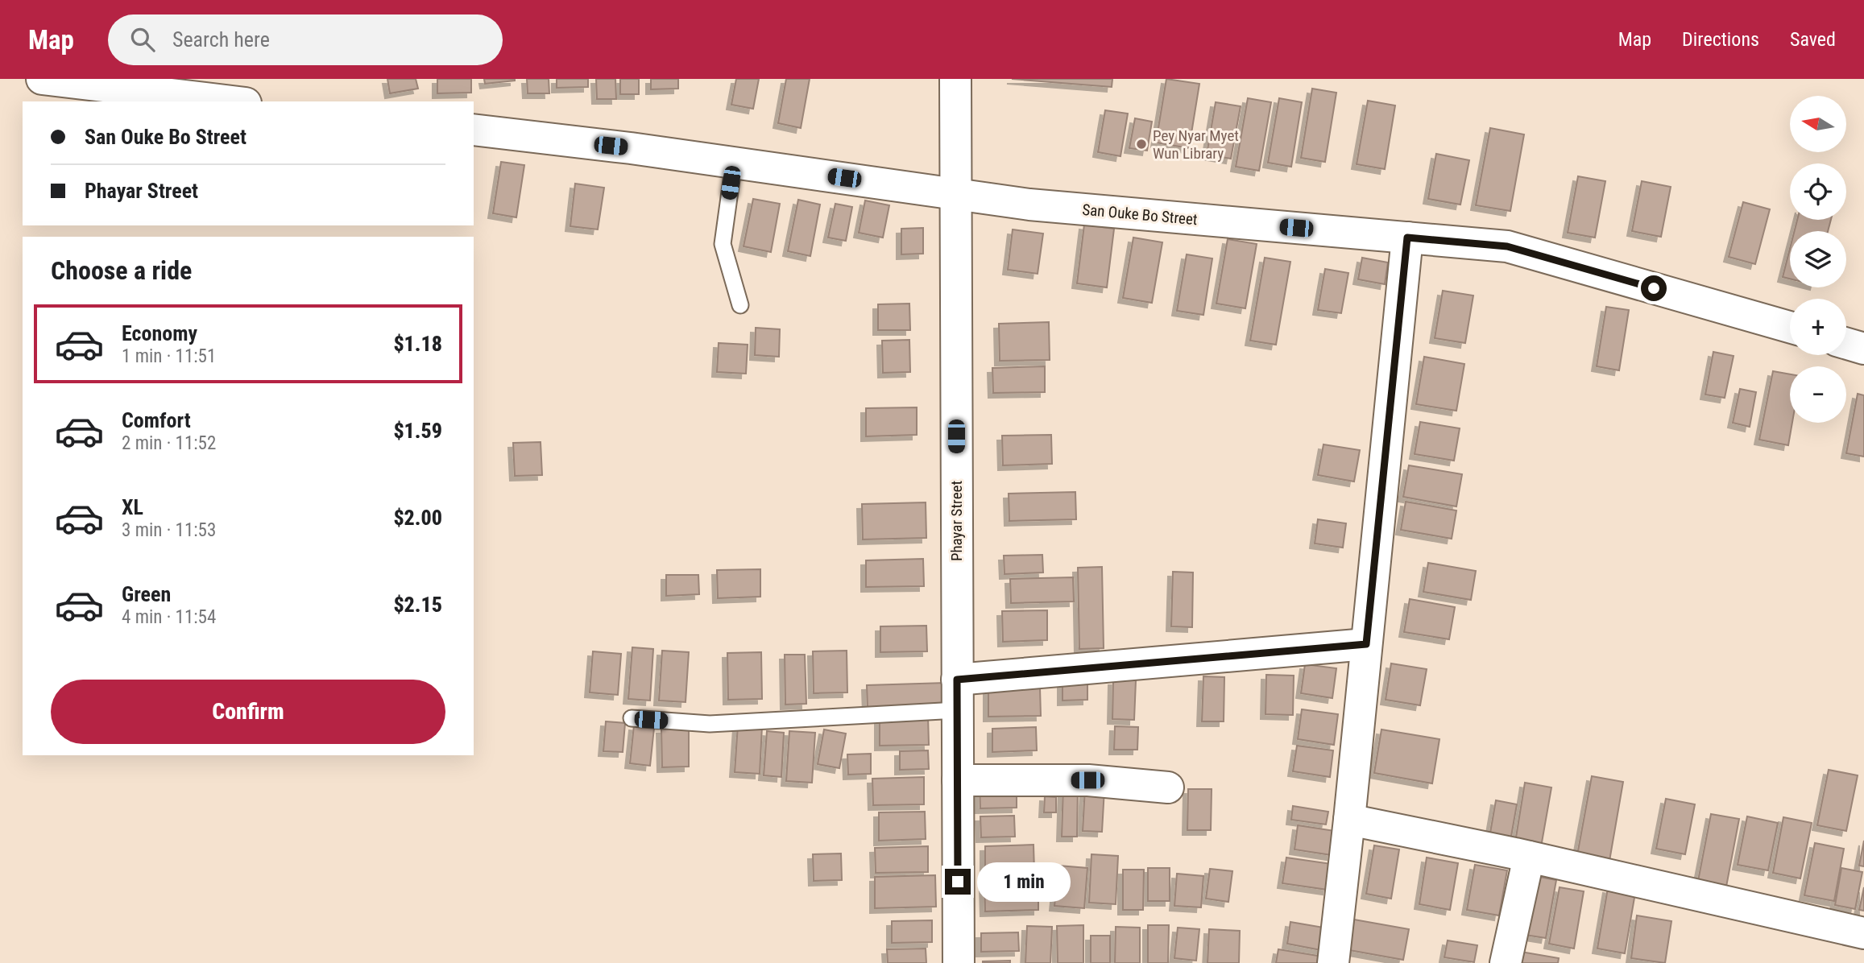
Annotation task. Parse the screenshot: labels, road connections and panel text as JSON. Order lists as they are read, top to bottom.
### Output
{
  "streets": {
    "street": ["San Ouke Bo Street", "Phayar Street"]
  },
  "crossings": [
    ["San Ouke Bo Street", "Phayar Street"]
  ],
  "places": ["Pey Nyar Myet Wun Library"],
  "north": "left",
  "page": {
    "header": "Map",
    "search": "Search here",
    "nav": ["Map", "Directions", "Saved"],
    "map_buttons": ["+", "−"],
    "banner": ["San Ouke Bo Street", "Phayar Street"],
    "heading": "Choose a ride",
    "list": [
      {
        "name": "Economy",
        "note": "1 min · 11:51",
        "value": "$1.18"
      },
      {
        "name": "Comfort",
        "note": "2 min · 11:52",
        "value": "$1.59"
      },
      {
        "name": "XL",
        "note": "3 min · 11:53",
        "value": "$2.00"
      },
      {
        "name": "Green",
        "note": "4 min · 11:54",
        "value": "$2.15"
      }
    ],
    "buttons": "Confirm",
    "bubble": "1 min"
  }
}
